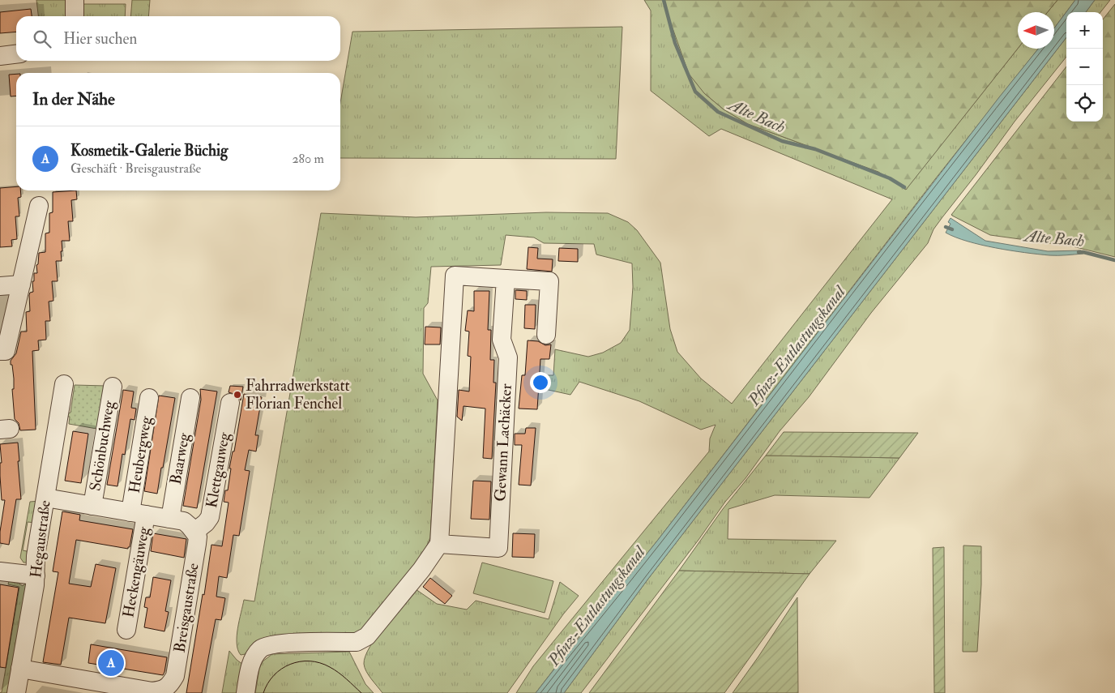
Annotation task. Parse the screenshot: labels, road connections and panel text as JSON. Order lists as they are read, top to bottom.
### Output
{
  "streets": {
    "street": [
      "Gewann Lachäcker",
      "Schönbuchweg",
      "Heubergweg",
      "Baarweg",
      "Klettgauweg",
      "Hegaustraße",
      "Heckengäuweg",
      "Breisgaustraße"
    ]
  },
  "crossings": [
    ["Heubergweg", "Heckengäuweg"],
    ["Klettgauweg", "Breisgaustraße"],
    ["Hegaustraße", "Breisgaustraße"]
  ],
  "water": ["Alte Bach", "Pfinz-Entlastungskanal"],
  "places": ["Fahrradwerkstatt Florian Fenchel"],
  "north": "left",
  "page": {
    "map_buttons": ["+", "−"],
    "search": "Hier suchen",
    "heading": "In der Nähe",
    "list": [
      {
        "mark": "A",
        "name": "Kosmetik-Galerie Büchig",
        "note": "Geschäft · Breisgaustraße",
        "value": "280 m"
      }
    ],
    "pins": "A"
  }
}
